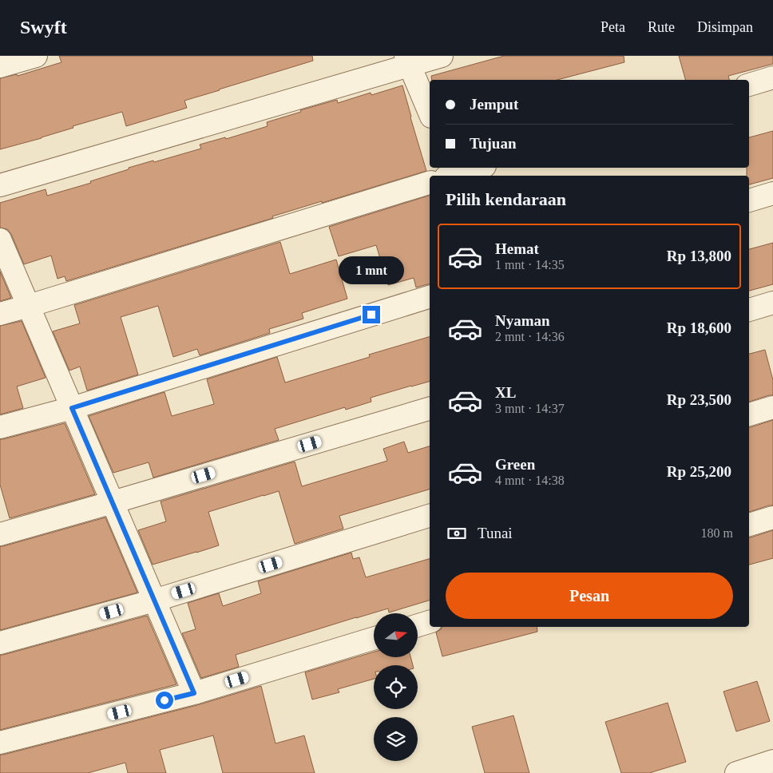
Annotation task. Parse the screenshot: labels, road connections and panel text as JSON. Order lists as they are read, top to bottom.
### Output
{
  "north": "right",
  "page": {
    "header": "Swyft",
    "nav": ["Peta", "Rute", "Disimpan"],
    "banner": ["Jemput", "Tujuan"],
    "heading": "Pilih kendaraan",
    "list": [
      {
        "name": "Hemat",
        "note": "1 mnt · 14:35",
        "value": "Rp 13,800"
      },
      {
        "name": "Nyaman",
        "note": "2 mnt · 14:36",
        "value": "Rp 18,600"
      },
      {
        "name": "XL",
        "note": "3 mnt · 14:37",
        "value": "Rp 23,500"
      },
      {
        "name": "Green",
        "note": "4 mnt · 14:38",
        "value": "Rp 25,200"
      }
    ],
    "bubble": "1 mnt",
    "pay": ["Tunai", "180 m"],
    "buttons": "Pesan"
  }
}
